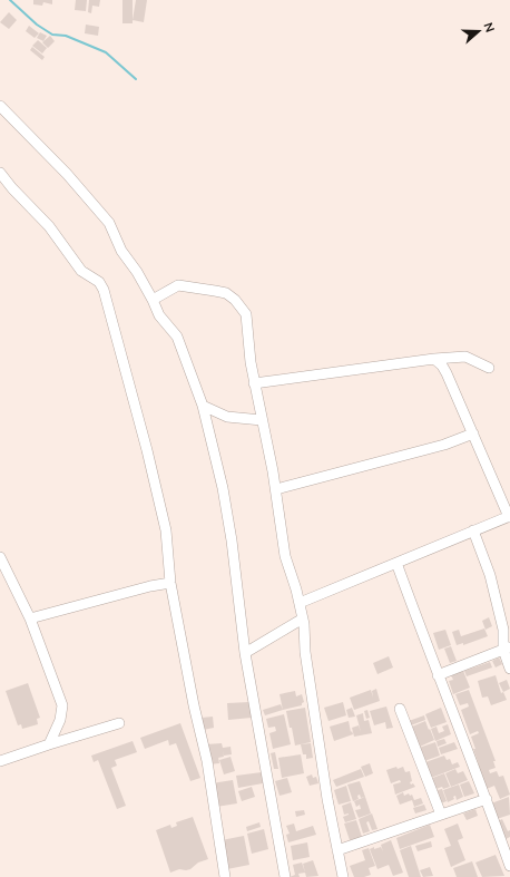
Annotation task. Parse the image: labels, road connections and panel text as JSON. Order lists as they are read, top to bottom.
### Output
{
  "north": "right"
}
